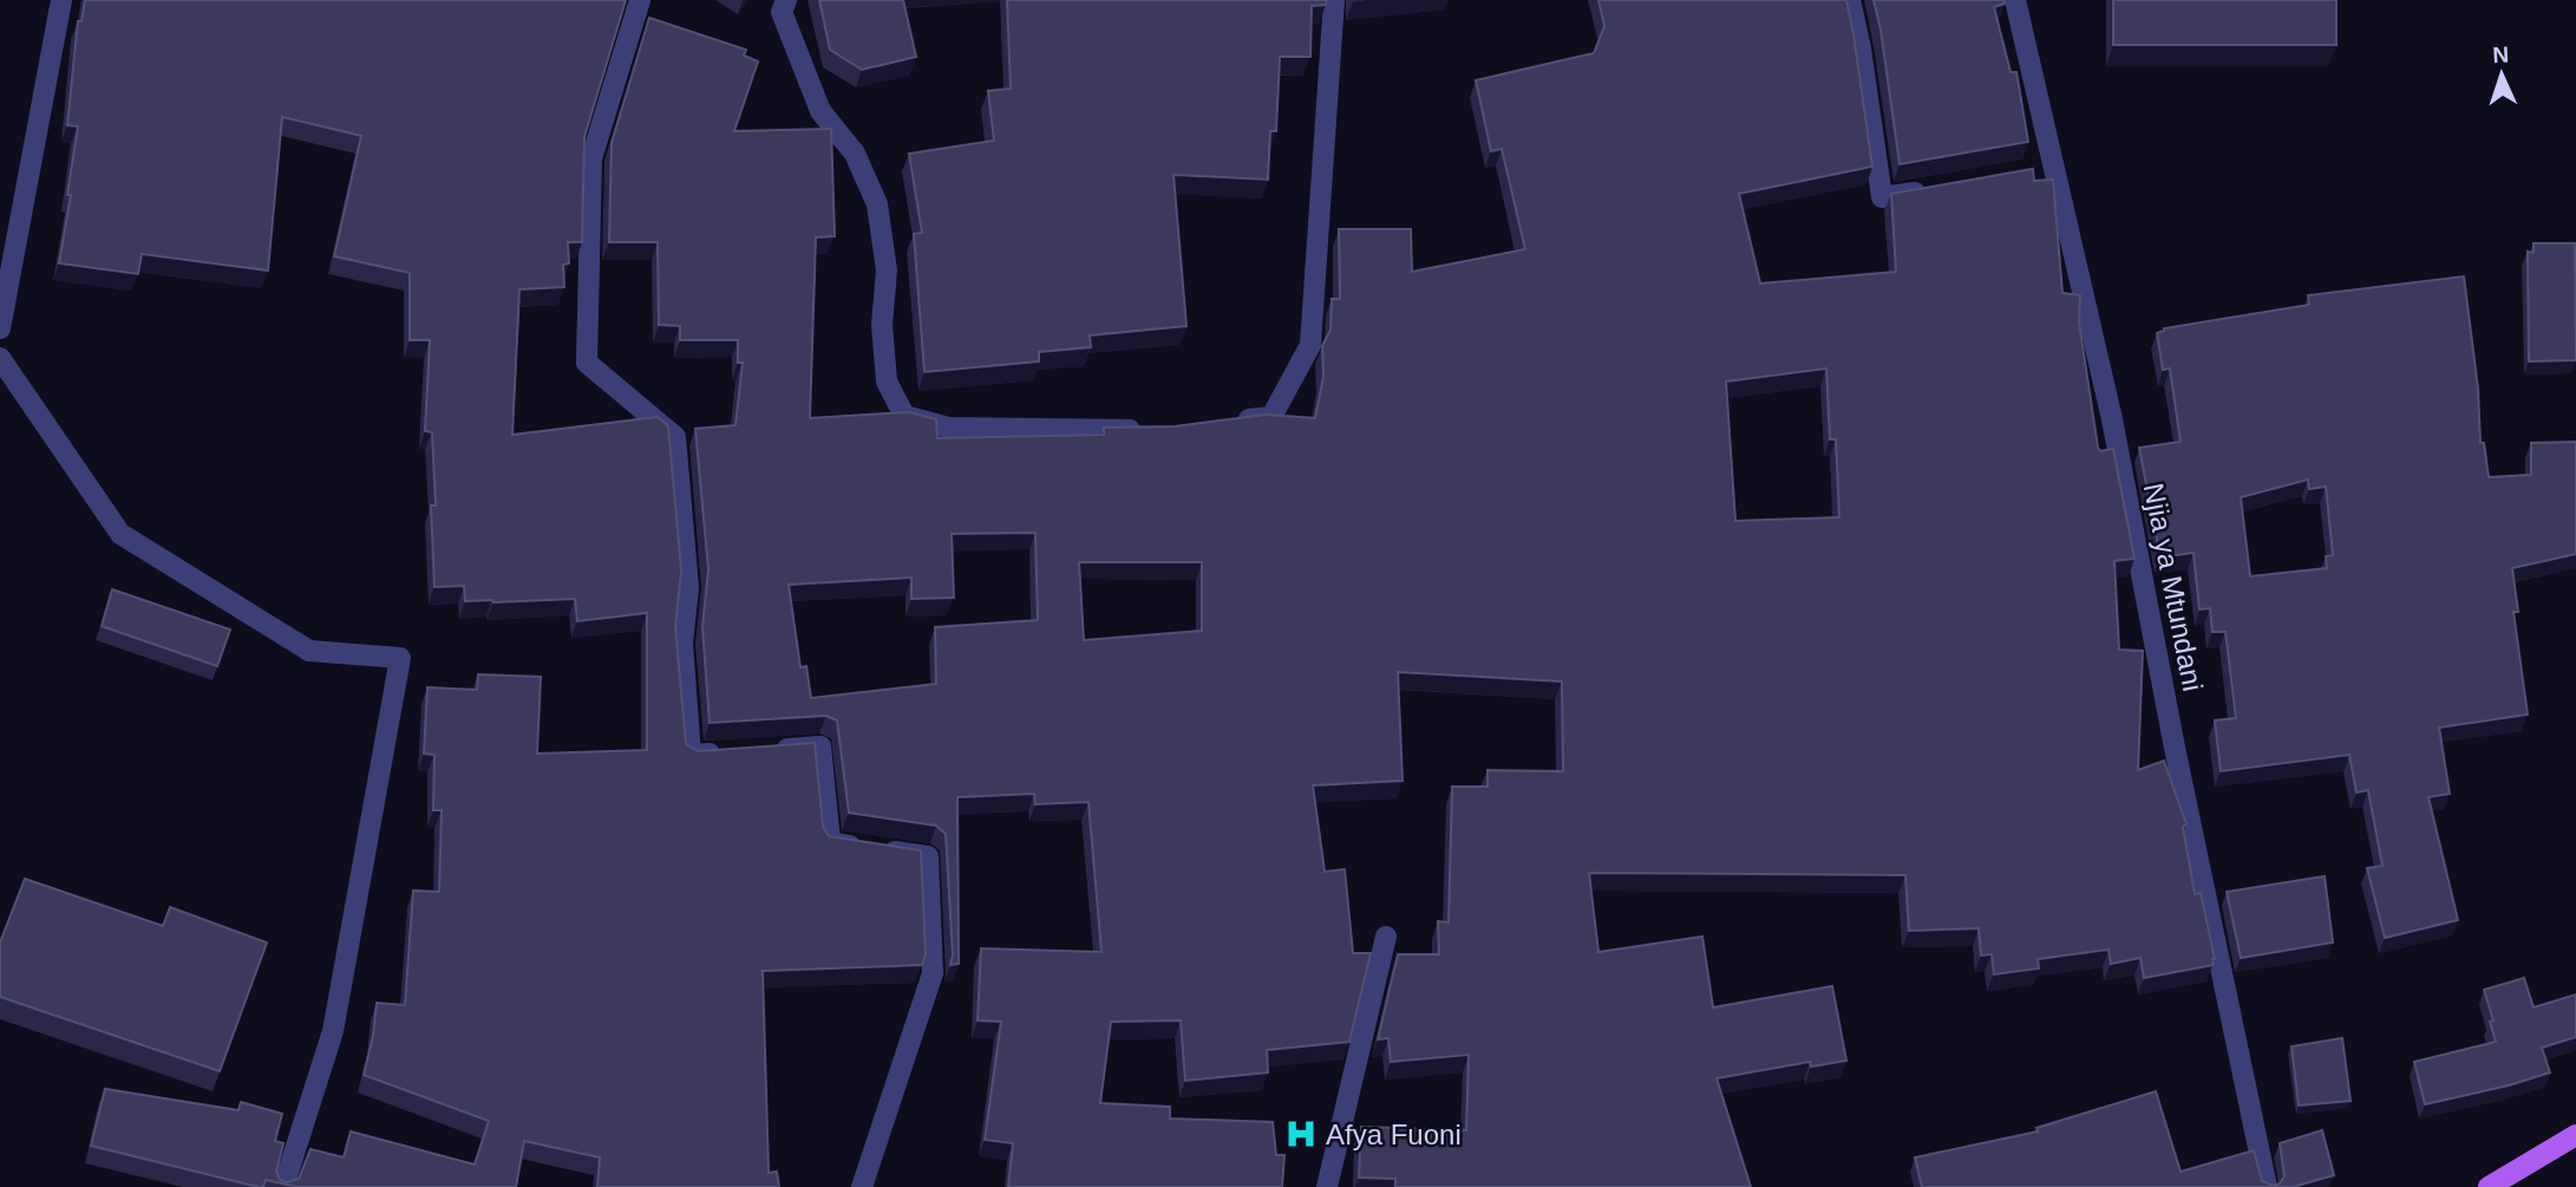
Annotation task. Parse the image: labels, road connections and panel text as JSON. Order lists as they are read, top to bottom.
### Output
{
  "streets": {
    "street": ["Njia ya Mtundani"]
  },
  "places": {
    "hospital": ["Afya Fuoni"]
  },
  "north": "top"
}
